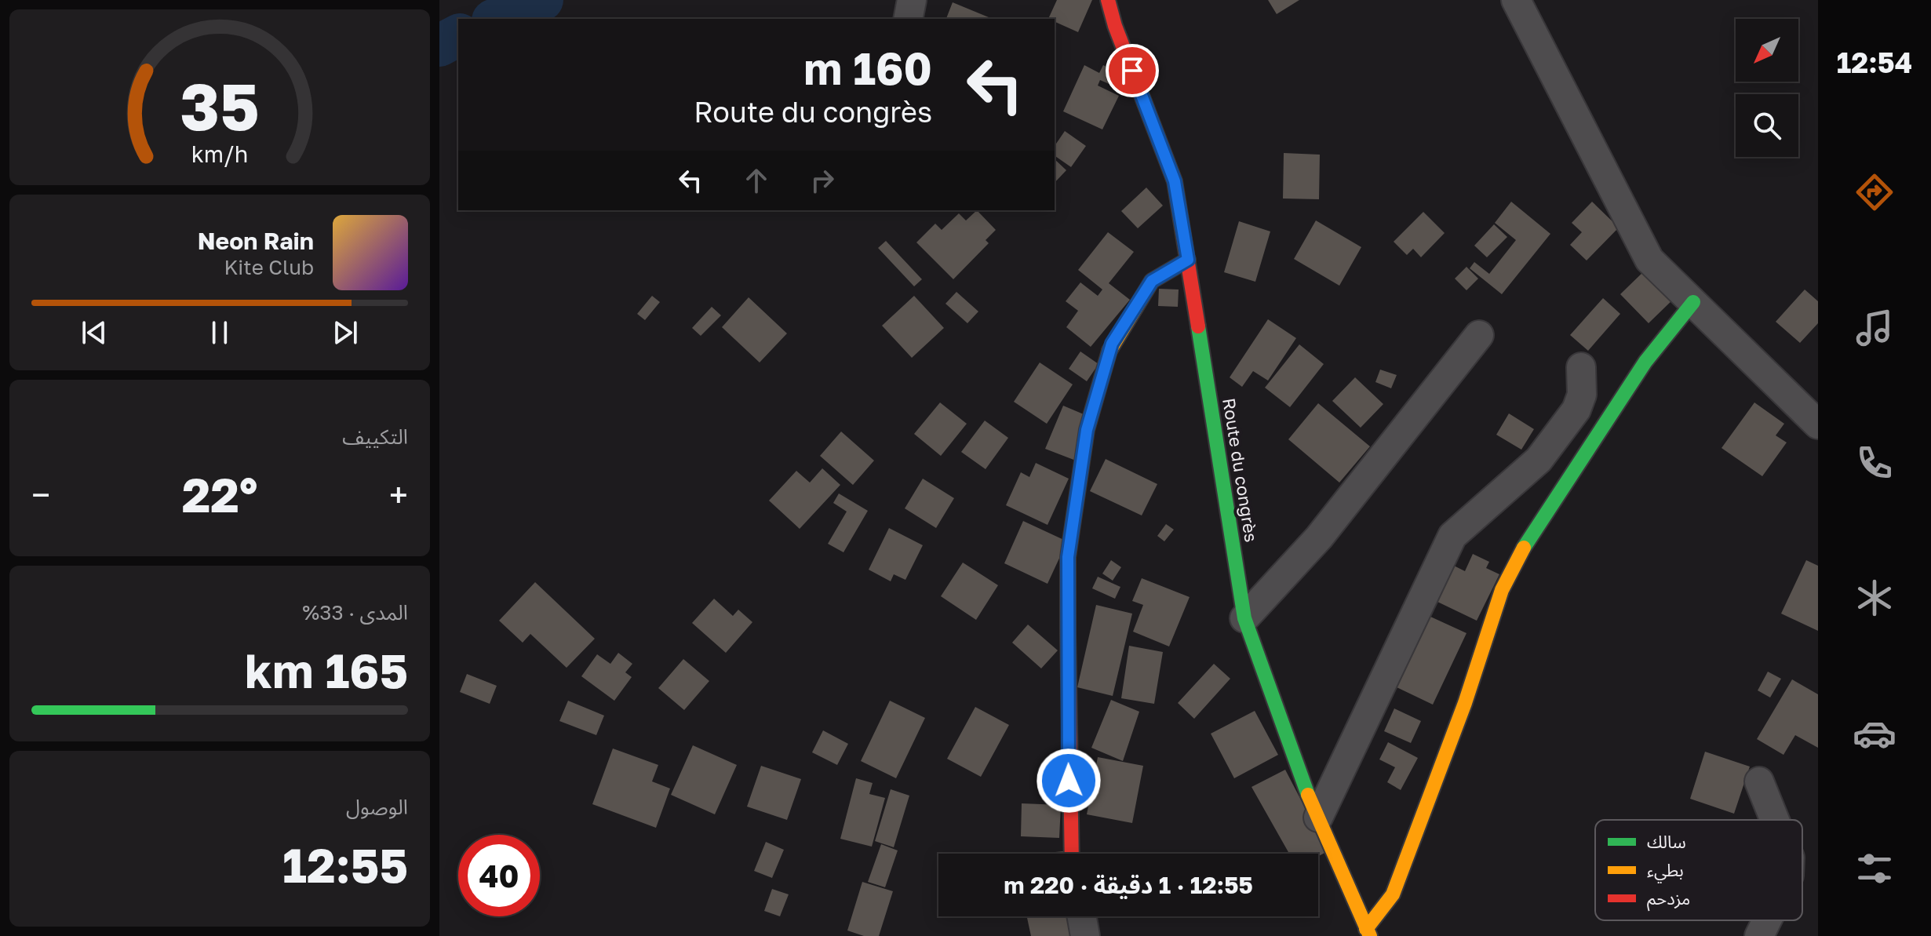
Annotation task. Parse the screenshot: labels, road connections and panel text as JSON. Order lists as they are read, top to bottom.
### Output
{
  "streets": {
    "street": ["Route du congrès"]
  },
  "legend": ["سالك", "بطيء", "مزدحم"],
  "north": "bottom left",
  "page": {
    "tabs": "12:54",
    "turn": ["160 m", "Route du congrès"],
    "song": ["Neon Rain", "Kite Club"],
    "tile": [
      "التكييف",
      ["المدى · 33%", "165 km"],
      ["الوصول", "12:55"]
    ],
    "heat": ["−", "22°", "+"],
    "limit": "40",
    "trip": "12:55 · 1 دقيقة · 220 m",
    "gauge": ["35", "km/h"]
  }
}
